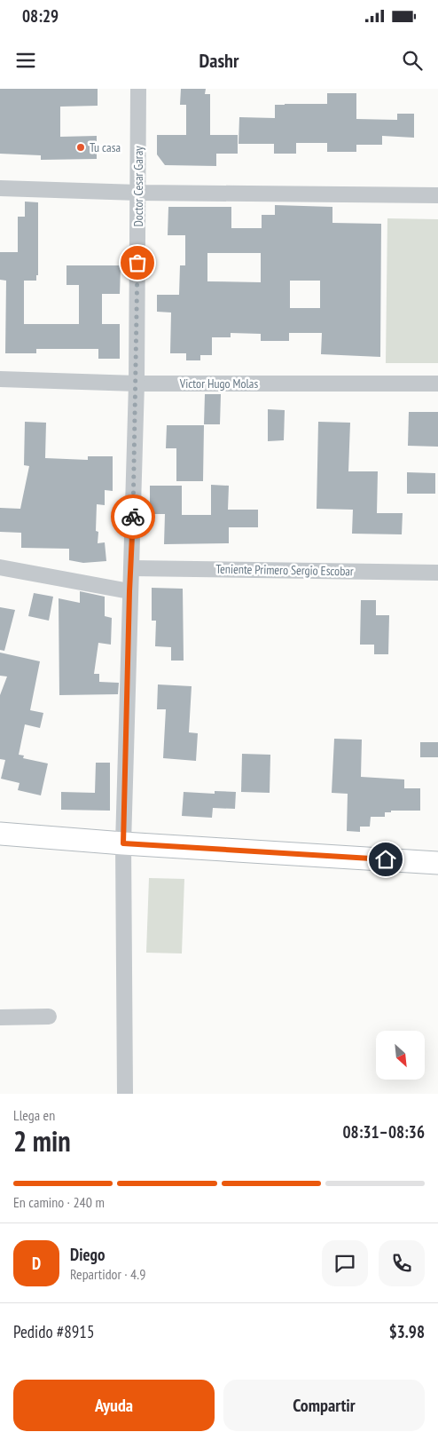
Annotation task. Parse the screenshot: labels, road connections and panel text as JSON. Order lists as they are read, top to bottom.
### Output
{
  "streets": {
    "street": ["Doctor Cesar Garay", "Victor Hugo Molas", "Teniente Primero Sergio Escobar"]
  },
  "crossings": [
    ["Doctor Cesar Garay", "Victor Hugo Molas"],
    ["Doctor Cesar Garay", "Teniente Primero Sergio Escobar"]
  ],
  "places": ["Tu casa"],
  "north": "bottom right",
  "page": {
    "status": "08:29",
    "header": "Dashr",
    "heading": ["2 min", "Llega en", "08:31–08:36"],
    "panel": [
      "Diego",
      "Repartidor · 4.9",
      "Pedido #8915",
      "$3.98"
    ],
    "bar": "En camino · 240 m",
    "round": "D",
    "buttons": ["Ayuda", "Compartir"]
  }
}
